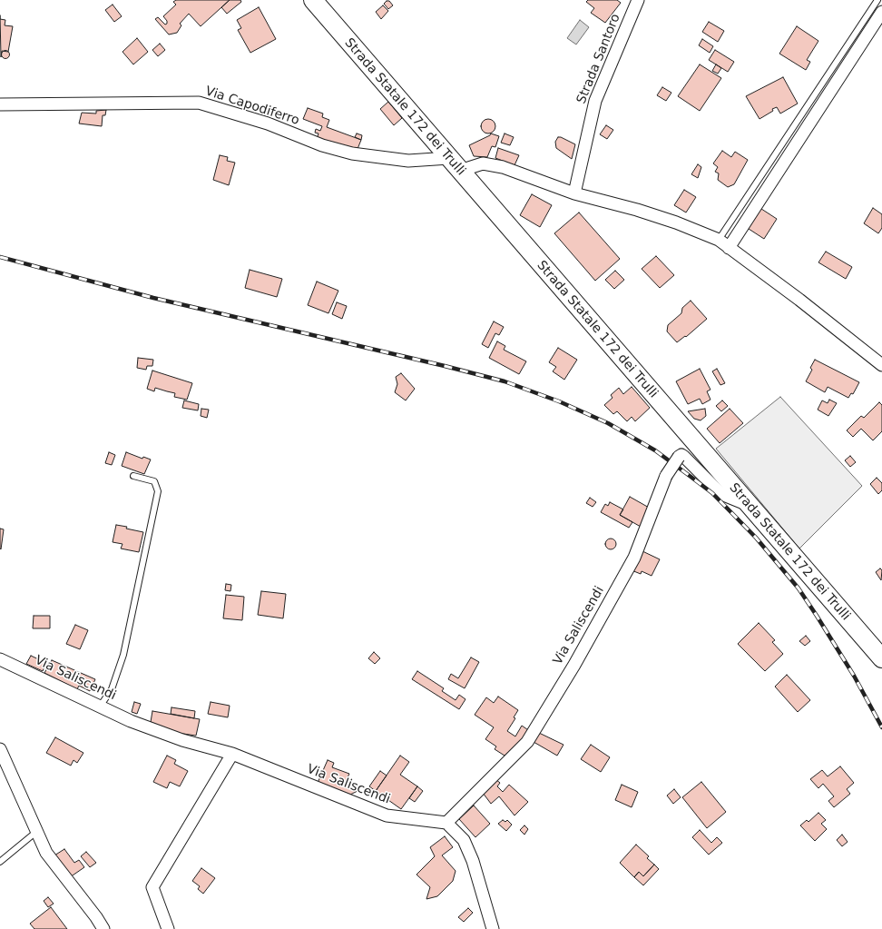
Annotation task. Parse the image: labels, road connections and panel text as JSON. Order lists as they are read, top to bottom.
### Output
{
  "streets": {
    "main road": ["Strada Statale 172 dei Trulli"],
    "street": ["Strada Santoro", "Via Capodiferro", "Via Saliscendi"]
  },
  "crossings": [
    ["Strada Santoro", "Via Capodiferro"],
    ["Via Capodiferro", "Strada Statale 172 dei Trulli"],
    ["Strada Statale 172 dei Trulli", "Via Saliscendi"]
  ]
}
